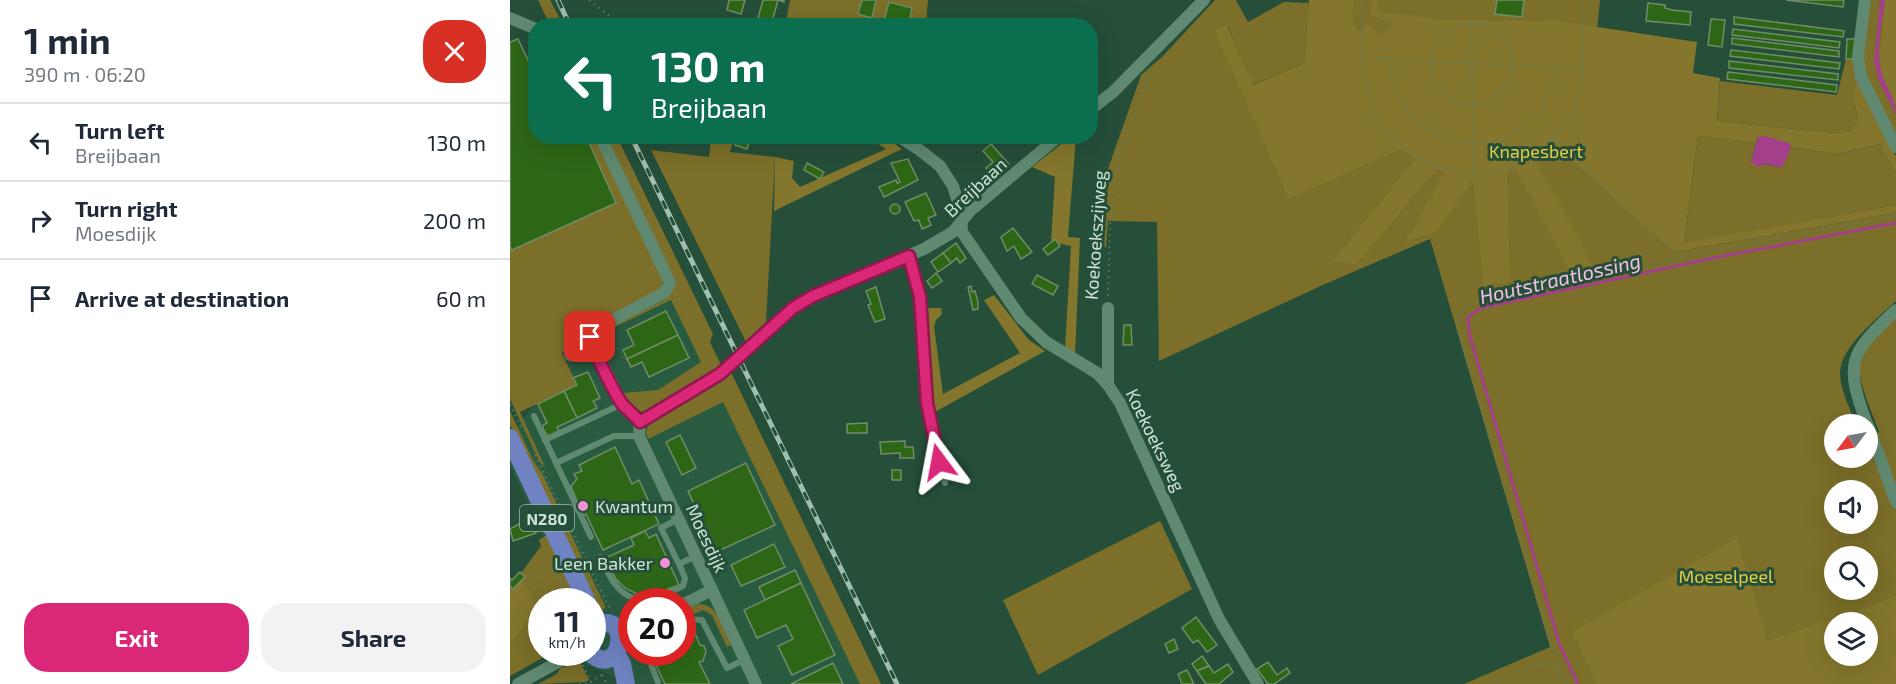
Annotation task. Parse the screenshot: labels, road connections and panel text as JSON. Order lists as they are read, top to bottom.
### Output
{
  "streets": {
    "main road": ["N280"],
    "street": [
      "Breijbaan",
      "Koekoekszijweg",
      "Koekoeksweg",
      "Moesdijk"
    ]
  },
  "crossings": [
    ["Breijbaan", "Koekoeksweg"],
    ["Breijbaan", "Moesdijk"],
    ["Koekoekszijweg", "Koekoeksweg"]
  ],
  "water": ["Houtstraatlossing"],
  "parks": ["Knapesbert", "Moeselpeel"],
  "places": ["Kwantum", "Leen Bakker"],
  "north": "bottom left",
  "page": {
    "heading": ["1 min", "390 m · 06:20"],
    "turn": ["130 m", "Breijbaan"],
    "list": [
      {
        "name": "Turn left",
        "note": "Breijbaan",
        "value": "130 m"
      },
      {
        "name": "Turn right",
        "note": "Moesdijk",
        "value": "200 m"
      },
      {
        "name": "Arrive at destination",
        "value": "60 m"
      }
    ],
    "speed": "11 km/h",
    "limit": "20",
    "buttons": ["Exit", "Share"]
  }
}
